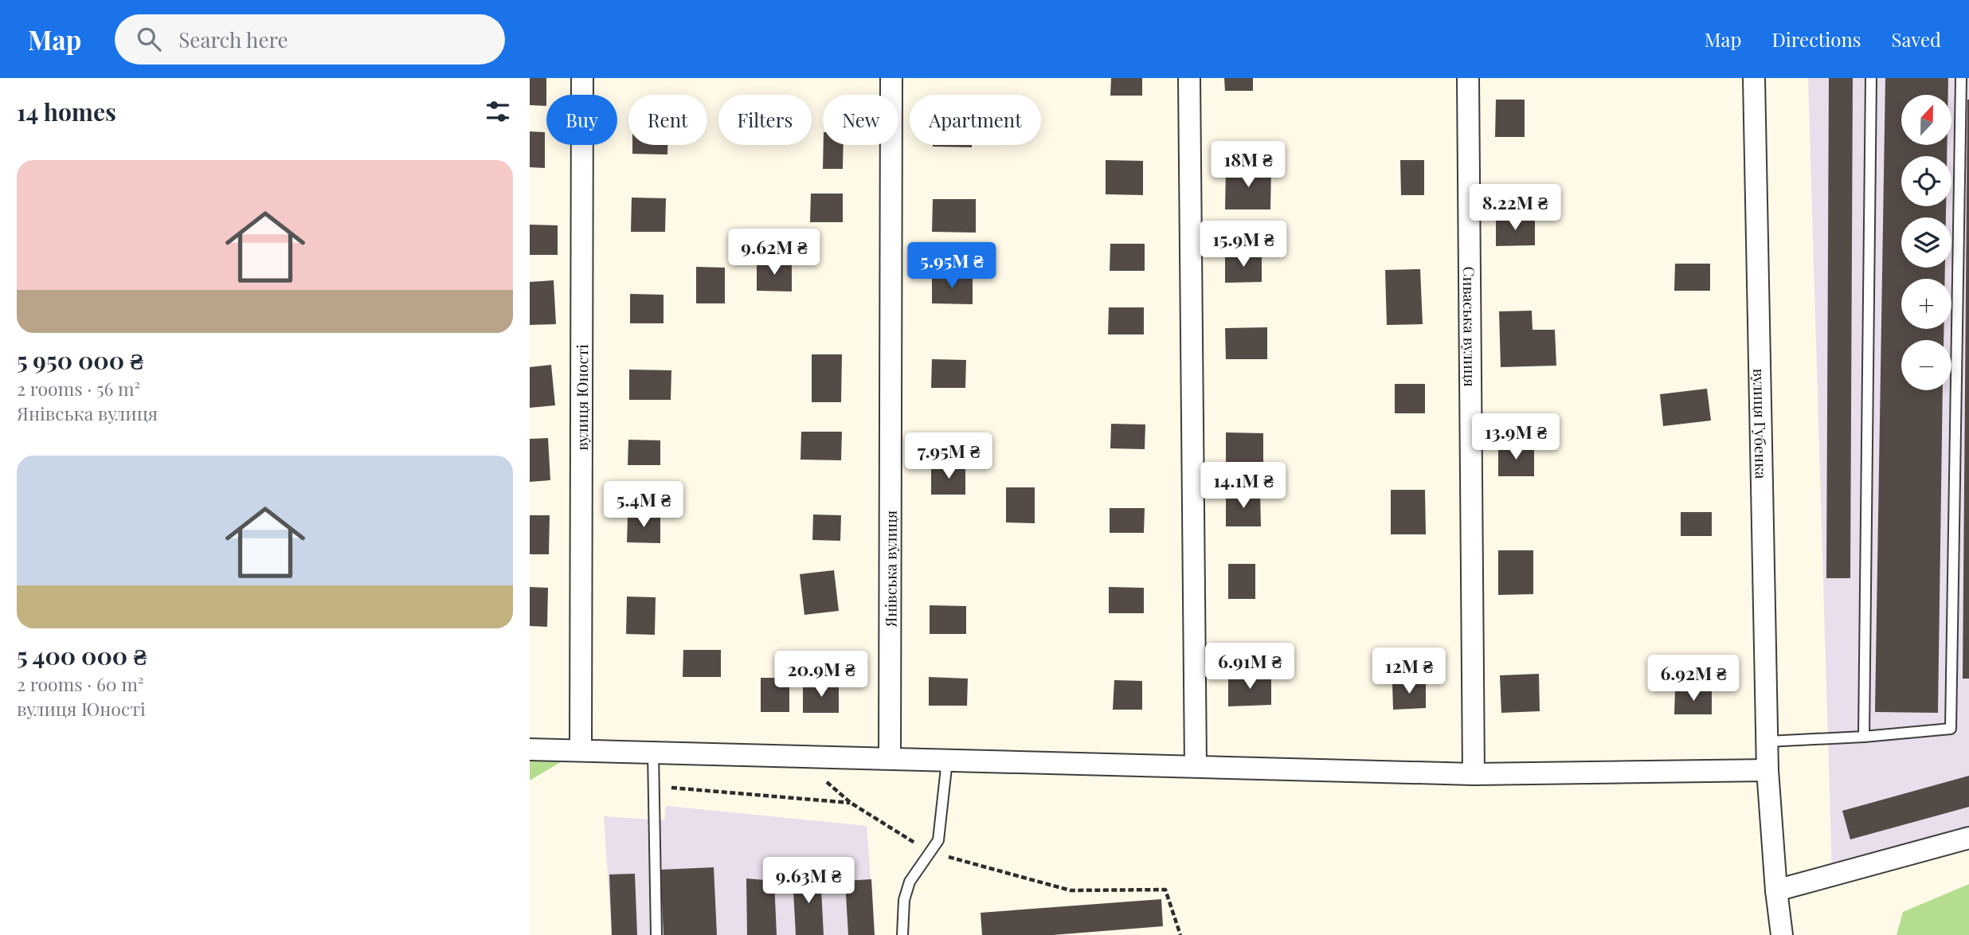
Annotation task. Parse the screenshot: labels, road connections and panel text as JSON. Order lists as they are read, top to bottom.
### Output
{
  "streets": {
    "street": [
      "Сиваська вулиця",
      "вулиця Юності",
      "вулиця Губенка",
      "Янівська вулиця"
    ]
  },
  "north": "top",
  "page": {
    "header": "Map",
    "search": "Search here",
    "nav": ["Map", "Directions", "Saved"],
    "heading": "14 homes",
    "map_buttons": ["+", "−"],
    "chip": [
      "Buy",
      "Rent",
      "Filters",
      "New",
      "Apartment"
    ],
    "price": [
      "18M ₴",
      "8.22M ₴",
      "15.9M ₴",
      "9.62M ₴",
      "5.95M ₴",
      "13.9M ₴",
      "7.95M ₴",
      "14.1M ₴",
      "5.4M ₴",
      "6.91M ₴",
      "12M ₴",
      "20.9M ₴",
      "6.92M ₴",
      "9.63M ₴"
    ],
    "list": [
      {
        "name": "5 950 000 ₴",
        "note": "2 rooms · 56 m² · Янівська вулиця"
      },
      {
        "name": "5 400 000 ₴",
        "note": "2 rooms · 60 m² · вулиця Юності"
      }
    ]
  }
}
